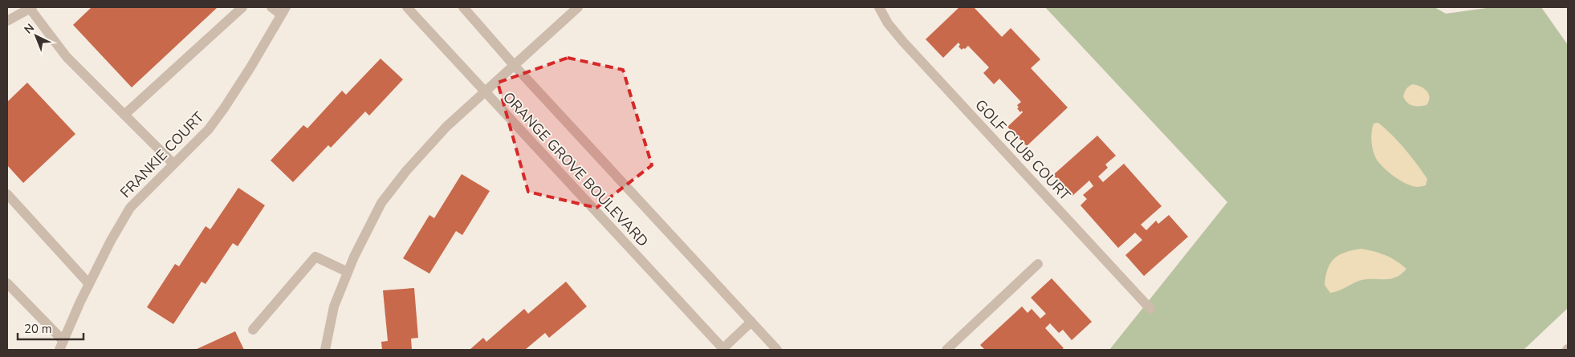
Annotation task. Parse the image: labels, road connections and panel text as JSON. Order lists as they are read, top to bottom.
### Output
{
  "streets": {
    "street": ["GOLF CLUB COURT", "FRANKIE COURT", "ORANGE GROVE BOULEVARD"]
  },
  "scale_bar": "20 m",
  "north": "top left"
}
